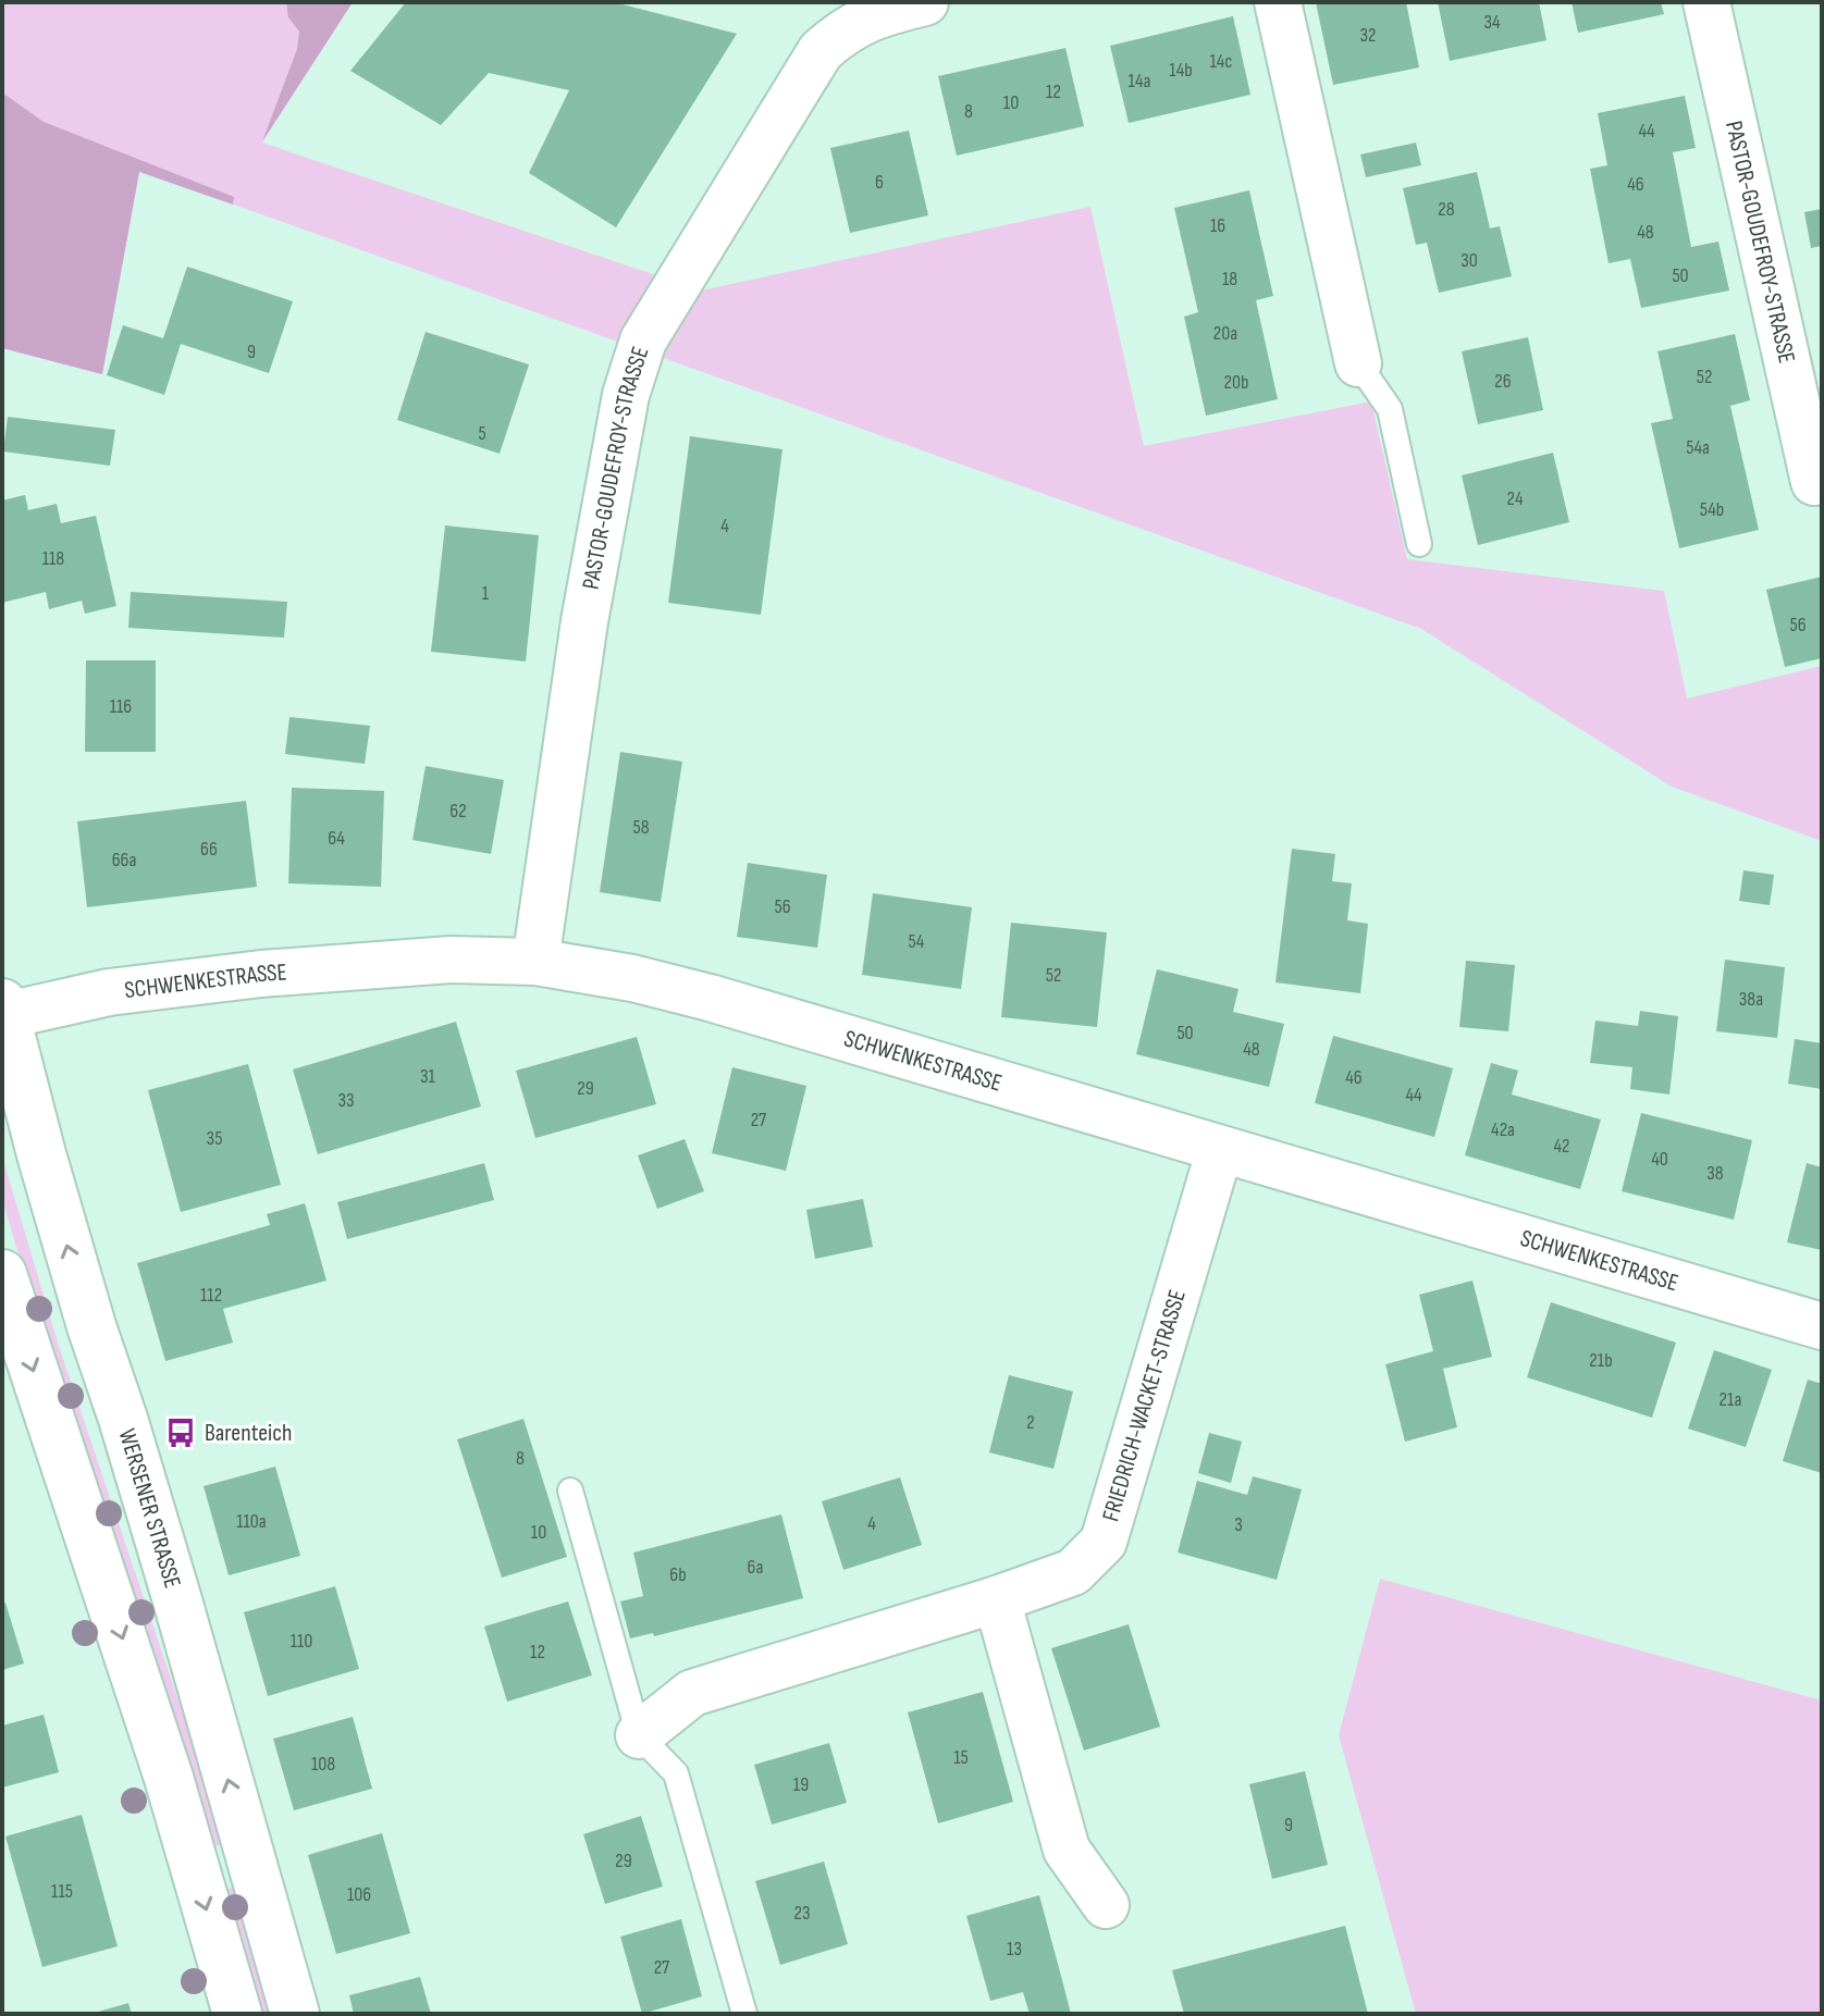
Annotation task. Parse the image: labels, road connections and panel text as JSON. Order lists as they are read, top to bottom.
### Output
{
  "streets": {
    "main road": ["WERSENER STRASSE"],
    "street": ["PASTOR-GOUDEFROY-STRASSE", "SCHWENKESTRASSE", "FRIEDRICH-WACKET-STRASSE"]
  },
  "crossings": [
    ["PASTOR-GOUDEFROY-STRASSE", "SCHWENKESTRASSE"],
    ["SCHWENKESTRASSE", "FRIEDRICH-WACKET-STRASSE"],
    ["SCHWENKESTRASSE", "WERSENER STRASSE"]
  ],
  "places": {
    "bus stop": ["Barenteich"]
  },
  "house_numbers": [
    "34",
    "32",
    "14c",
    "14b",
    "14a",
    "12",
    "10",
    "8",
    "44",
    "6",
    "46",
    "28",
    "16",
    "48",
    "30",
    "50",
    "18",
    "20a",
    "9",
    "52",
    "26",
    "20b",
    "5",
    "54a",
    "24",
    "54b",
    "4",
    "118",
    "1",
    "56",
    "116",
    "62",
    "58",
    "64",
    "66",
    "66a",
    "56",
    "54",
    "52",
    "38a",
    "50",
    "48",
    "31",
    "46",
    "29",
    "44",
    "33",
    "27",
    "42a",
    "35",
    "42",
    "40",
    "38",
    "112",
    "21b",
    "21a",
    "2",
    "8",
    "110a",
    "4",
    "3",
    "10",
    "6a",
    "6b",
    "110",
    "12",
    "15",
    "108",
    "19",
    "9",
    "29",
    "115",
    "106",
    "23",
    "13",
    "27"
  ]
}
